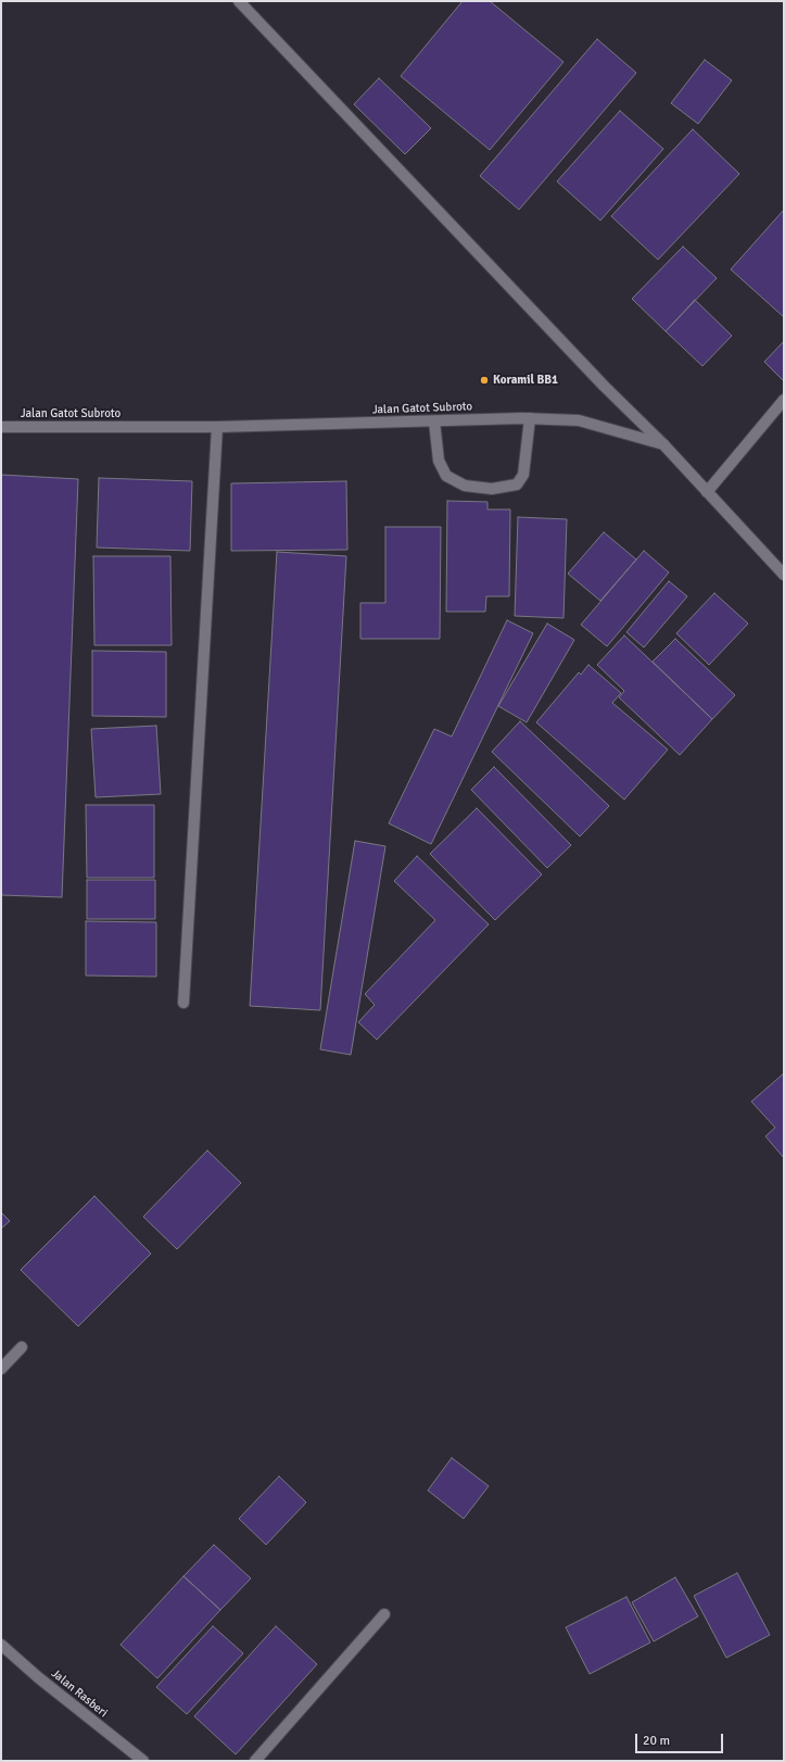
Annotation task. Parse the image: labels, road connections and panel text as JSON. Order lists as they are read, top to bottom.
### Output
{
  "streets": {
    "street": ["Jalan Gatot Subroto", "Jalan Rasberi"]
  },
  "places": ["Koramil BB1"],
  "scale_bar": "20 m"
}
